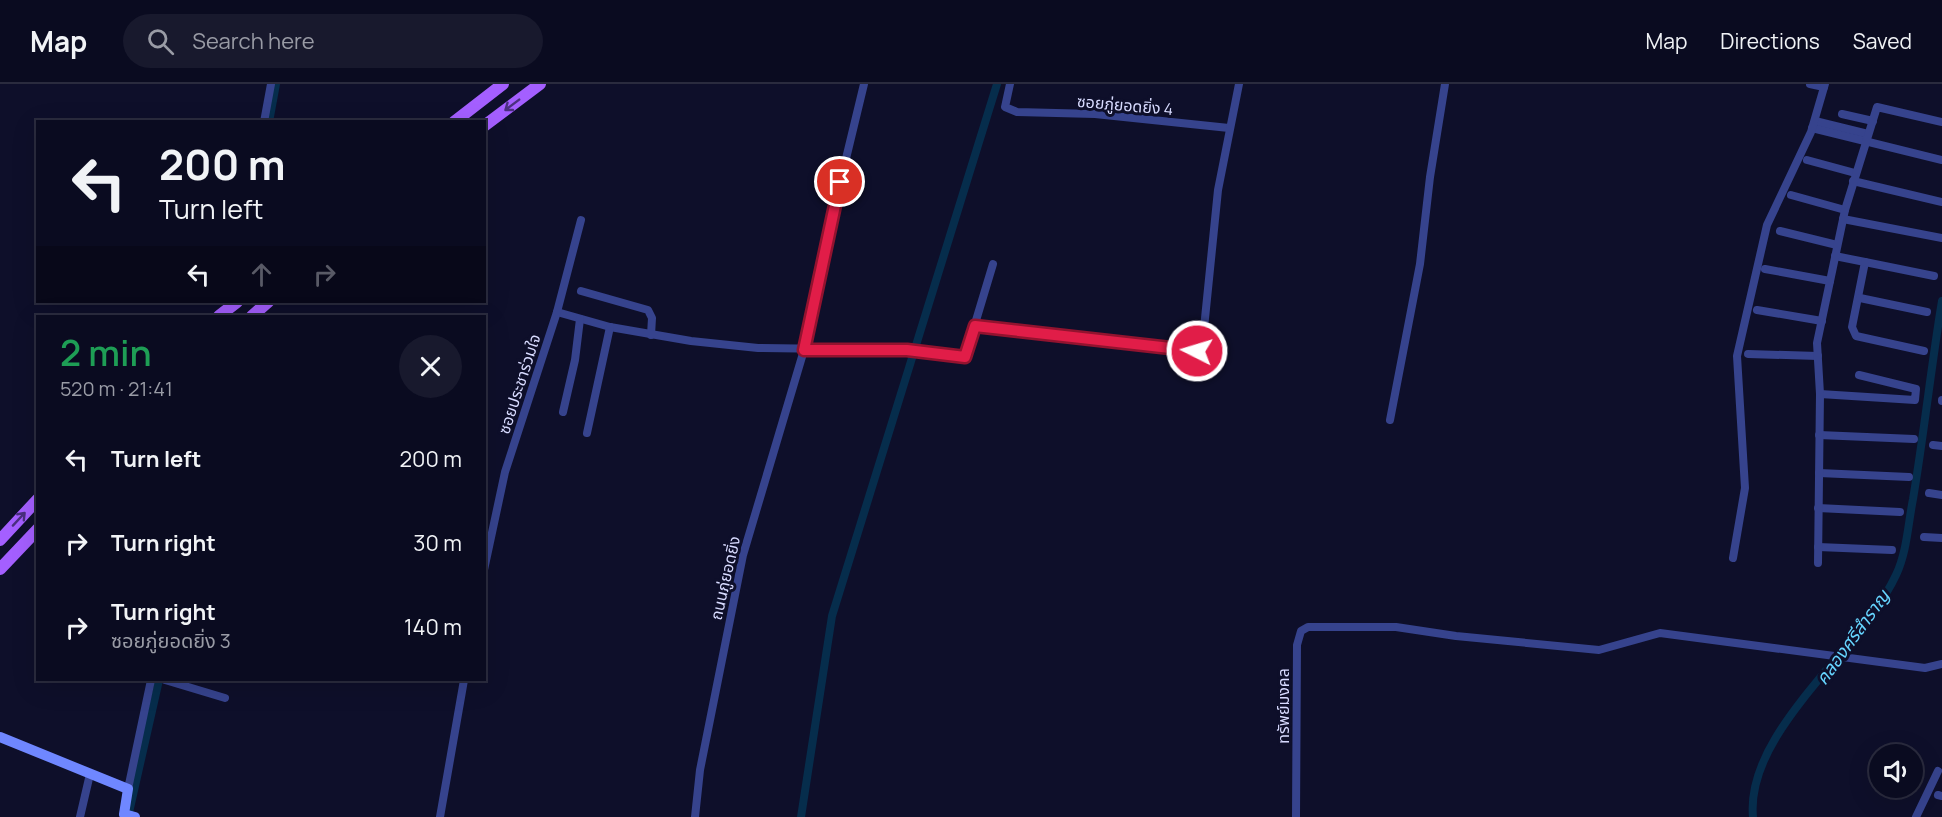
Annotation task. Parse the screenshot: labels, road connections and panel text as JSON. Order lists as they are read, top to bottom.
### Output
{
  "streets": {
    "street": [
      "ซอยภู่ยอดยิ่ง 4",
      "ซอยประชาร่วมใจ",
      "ถนนภู่ยอดยิ่ง",
      "ทรัพย์มงคล"
    ]
  },
  "water": ["คลองศรีสำราญ"],
  "page": {
    "header": "Map",
    "search": "Search here",
    "nav": ["Map", "Directions", "Saved"],
    "turn": ["200 m", "Turn left"],
    "heading": ["2 min", "520 m · 21:41"],
    "list": [
      {
        "name": "Turn left",
        "value": "200 m"
      },
      {
        "name": "Turn right",
        "value": "30 m"
      },
      {
        "name": "Turn right",
        "note": "ซอยภู่ยอดยิ่ง 3",
        "value": "140 m"
      }
    ]
  }
}
